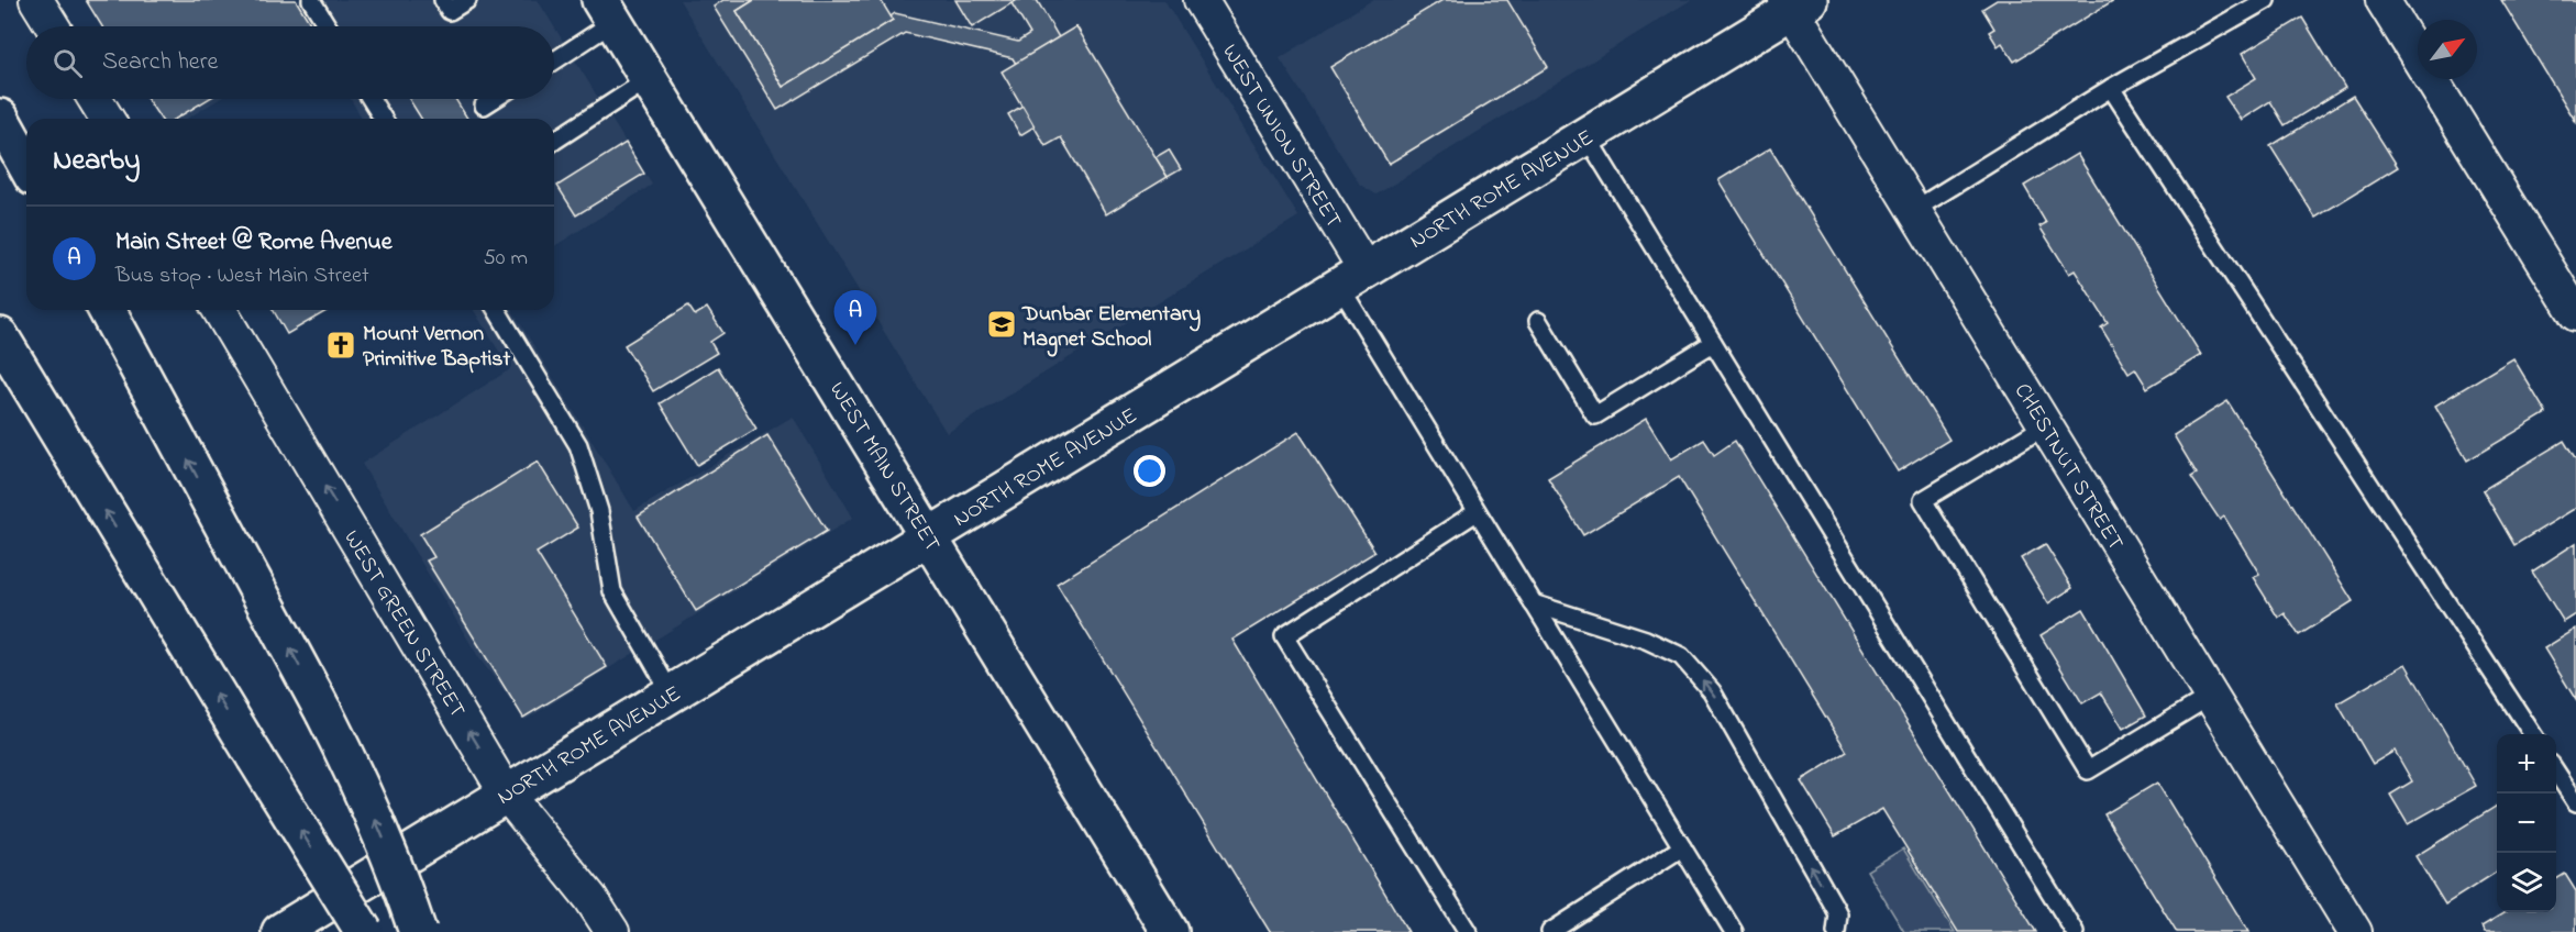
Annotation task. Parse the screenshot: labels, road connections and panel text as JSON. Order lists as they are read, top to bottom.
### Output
{
  "streets": {
    "main road": ["NORTH ROME AVENUE", "WEST MAIN STREET"],
    "street": ["WEST UNION STREET", "CHESTNUT STREET", "WEST GREEN STREET"]
  },
  "crossings": [
    ["WEST UNION STREET", "NORTH ROME AVENUE"],
    ["NORTH ROME AVENUE", "WEST MAIN STREET"],
    ["NORTH ROME AVENUE", "CHESTNUT STREET"],
    ["NORTH ROME AVENUE", "WEST GREEN STREET"]
  ],
  "one_way": ["WEST GREEN STREET"],
  "places": {
    "school or university": ["Dunbar Elementary Magnet School"],
    "church": ["Mount Vernon Primitive Baptist"]
  },
  "north": "top right",
  "page": {
    "search": "Search here",
    "heading": "Nearby",
    "list": [
      {
        "mark": "A",
        "name": "Main Street @ Rome Avenue",
        "note": "Bus stop · West Main Street",
        "value": "50 m"
      }
    ],
    "pins": "A",
    "map_buttons": ["+", "−"]
  }
}
